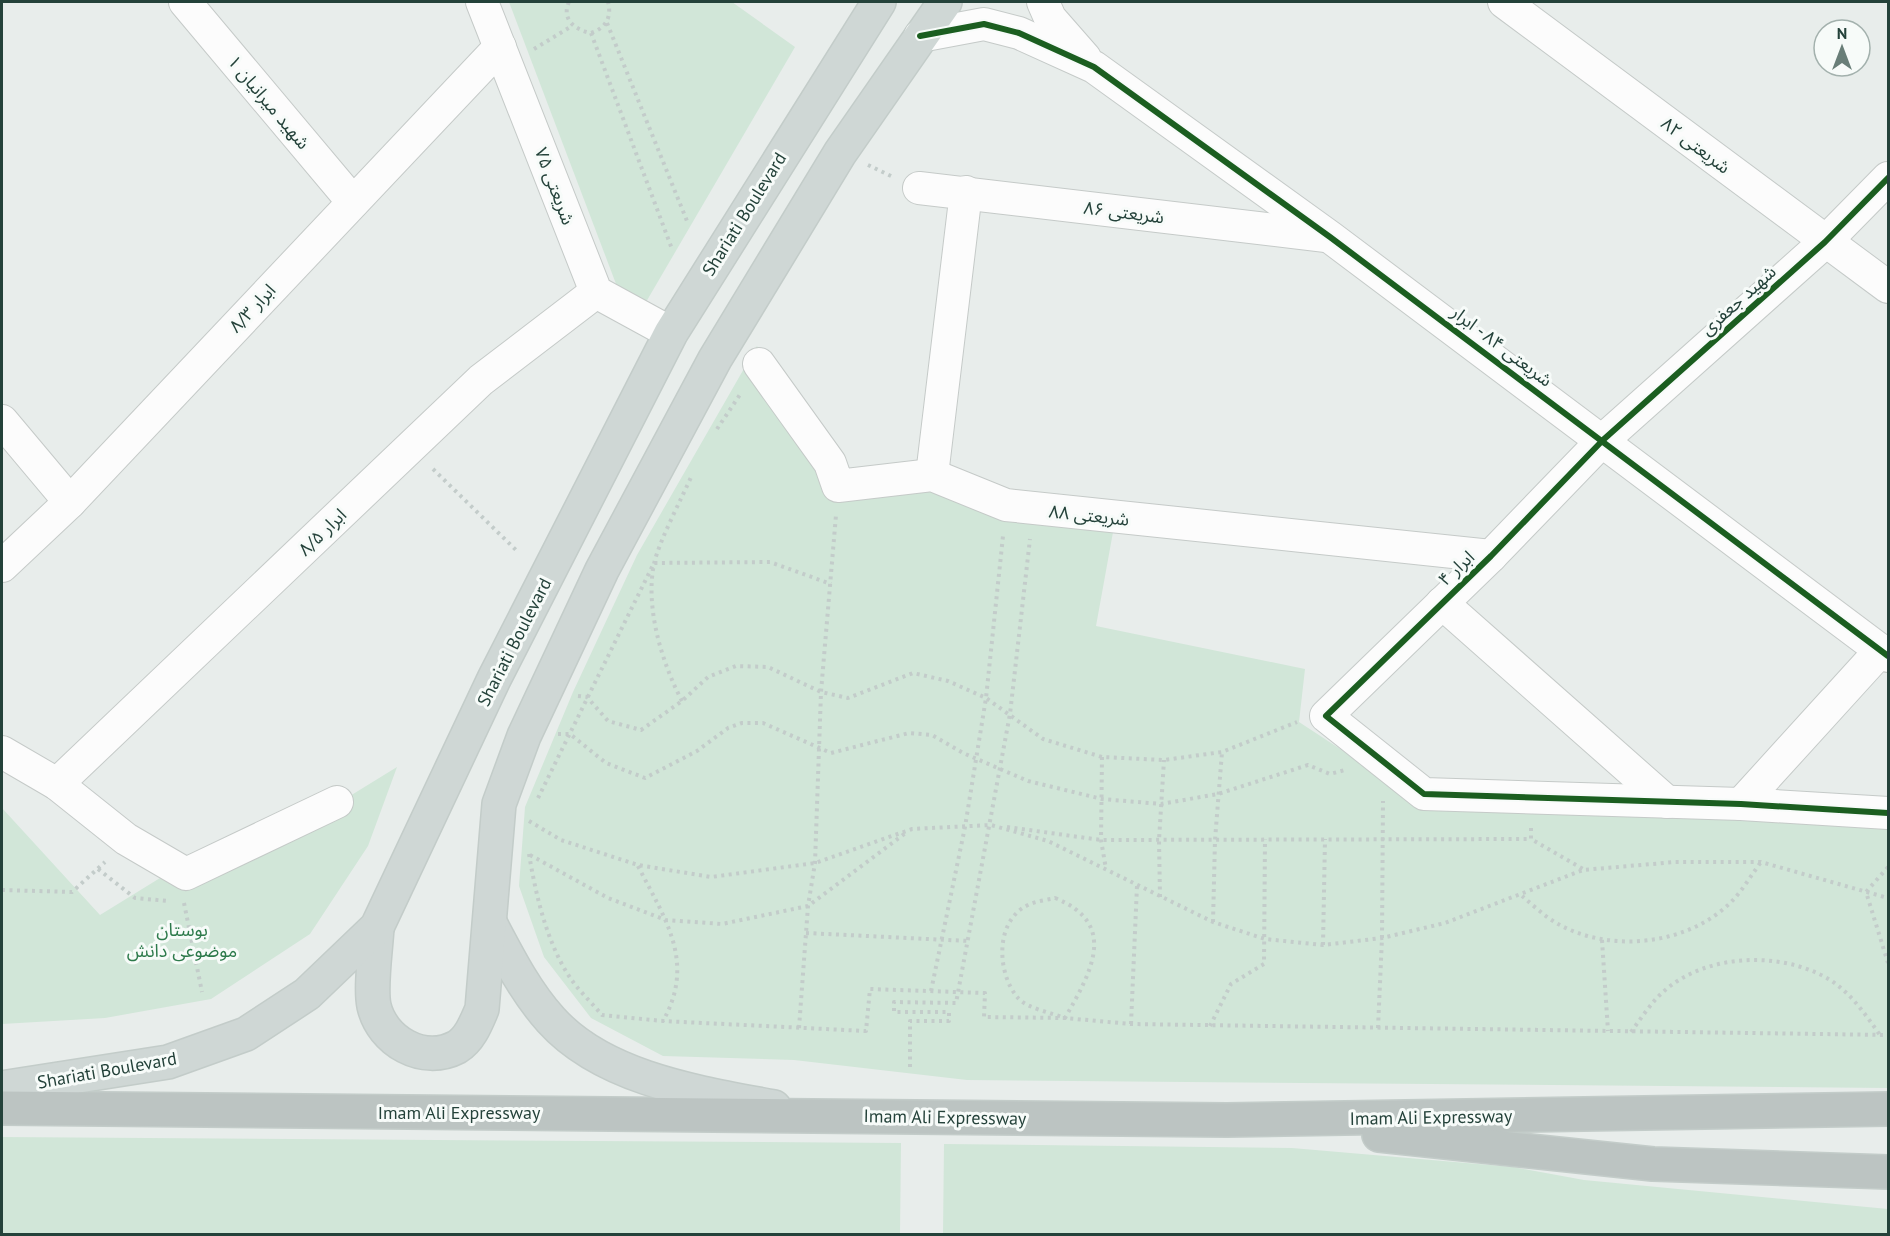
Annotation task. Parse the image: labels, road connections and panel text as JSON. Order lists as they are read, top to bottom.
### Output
{
  "streets": {
    "highway": ["Imam Ali Expressway"],
    "main road": ["Shariati Boulevard"],
    "street": [
      "شهید میرانیان ۱",
      "شریعتی ۸۲",
      "شریعتی ۷۵",
      "شریعتی ۸۶",
      "شهید جعفری",
      "ابرار ۸/۳",
      "شریعتی ۸۴ - ابرار",
      "شریعتی ۸۸",
      "ابرار ۸/۵",
      "ابرار ۴"
    ]
  },
  "crossings": [
    ["شهید میرانیان ۱", "ابرار ۸/۳"],
    ["شریعتی ۸۲", "شهید جعفری"],
    ["شریعتی ۷۵", "ابرار ۸/۳"],
    ["شریعتی ۷۵", "ابرار ۸/۵"],
    ["شریعتی ۸۶", "شریعتی ۸۴ - ابرار"],
    ["شهید جعفری", "شریعتی ۸۴ - ابرار"],
    ["شهید جعفری", "ابرار ۴"],
    ["شریعتی ۸۴ - ابرار", "ابرار ۴"],
    ["شریعتی ۸۸", "ابرار ۴"]
  ],
  "parks": ["بوستان موضوعی دانش"],
  "north": "top"
}
